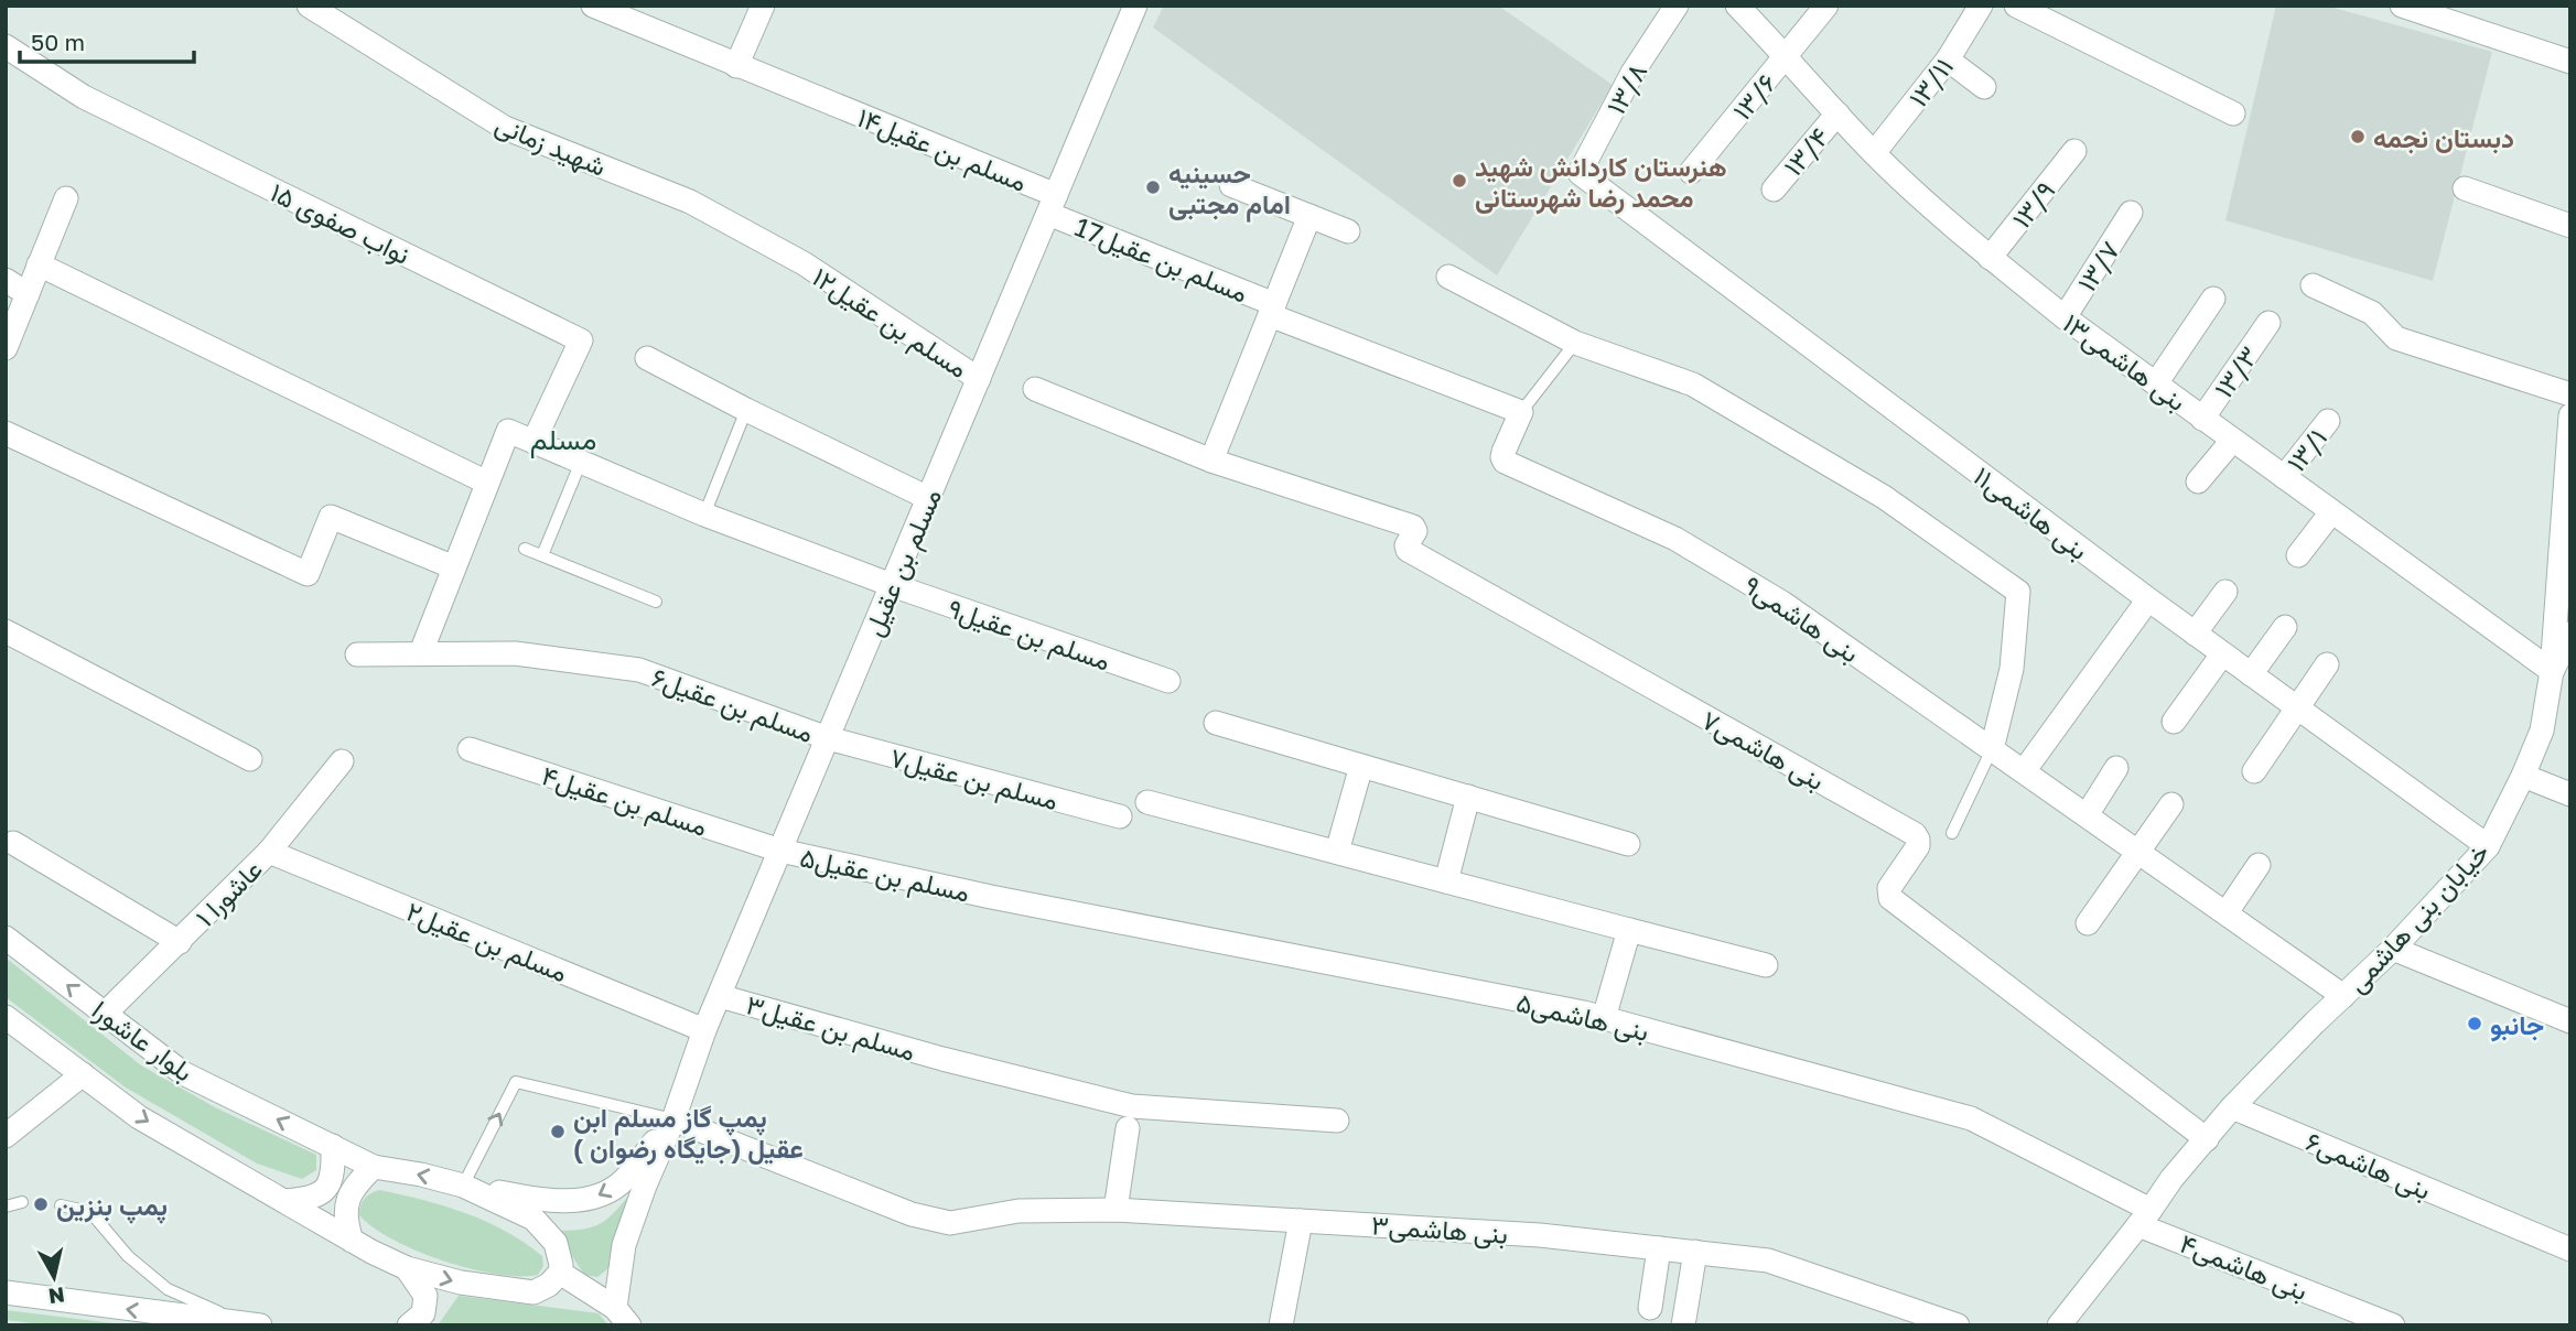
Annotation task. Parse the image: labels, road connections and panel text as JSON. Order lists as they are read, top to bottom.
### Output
{
  "streets": {
    "street": [
      "۱۳/۱۱",
      "۱۳/۸",
      "۱۳/۶",
      "شهید زمانی",
      "مسلم بن عقیل۱۴",
      "۱۳/۴",
      "۱۳/۹",
      "نواب صفوی ۱۵",
      "مسلم بن عقیل17",
      "۱۳/۷",
      "مسلم بن عقیل۱۲",
      "بنی هاشمی۱۳",
      "۱۳/۳",
      "۱۳/۱",
      "بنی هاشمی۱۱",
      "مسلم بن عقیل",
      "بنی هاشمی۹",
      "مسلم بن عقیل۹",
      "مسلم بن عقیل۶",
      "بنی هاشمی۷",
      "مسلم بن عقیل۷",
      "مسلم بن عقیل۴",
      "مسلم بن عقیل۵",
      "عاشورا ۱",
      "خیابان بنی هاشمی",
      "مسلم بن عقیل۲",
      "بنی هاشمی۵",
      "مسلم بن عقیل۳",
      "بلوار عاشورا",
      "۶بنی هاشمی",
      "بنی هاشمی۳",
      "۴بنی هاشمی"
    ]
  },
  "crossings": [
    ["۱۳/۱۱", "بنی هاشمی۱۳"],
    ["۱۳/۸", "بنی هاشمی۱۱"],
    ["۱۳/۶", "بنی هاشمی۱۳"],
    ["شهید زمانی", "مسلم بن عقیل۱۲"],
    ["مسلم بن عقیل۱۴", "مسلم بن عقیل17"],
    ["مسلم بن عقیل۱۴", "مسلم بن عقیل"],
    ["۱۳/۴", "بنی هاشمی۱۳"],
    ["۱۳/۹", "بنی هاشمی۱۳"],
    ["نواب صفوی ۱۵", "مسلم بن عقیل۹"],
    ["مسلم بن عقیل17", "مسلم بن عقیل"],
    ["۱۳/۷", "بنی هاشمی۱۳"],
    ["مسلم بن عقیل۱۲", "مسلم بن عقیل"],
    ["بنی هاشمی۱۳", "۱۳/۳"],
    ["بنی هاشمی۱۳", "۱۳/۱"],
    ["بنی هاشمی۱۳", "خیابان بنی هاشمی"],
    ["بنی هاشمی۱۱", "خیابان بنی هاشمی"],
    ["مسلم بن عقیل", "مسلم بن عقیل۹"],
    ["مسلم بن عقیل", "مسلم بن عقیل۶"],
    ["مسلم بن عقیل", "مسلم بن عقیل۷"],
    ["مسلم بن عقیل", "مسلم بن عقیل۴"],
    ["مسلم بن عقیل", "مسلم بن عقیل۵"],
    ["مسلم بن عقیل", "مسلم بن عقیل۲"],
    ["مسلم بن عقیل", "مسلم بن عقیل۳"],
    ["مسلم بن عقیل", "بنی هاشمی۳"],
    ["بنی هاشمی۹", "خیابان بنی هاشمی"],
    ["مسلم بن عقیل۶", "مسلم بن عقیل۷"],
    ["بنی هاشمی۷", "خیابان بنی هاشمی"],
    ["مسلم بن عقیل۴", "مسلم بن عقیل۵"],
    ["مسلم بن عقیل۵", "بنی هاشمی۵"],
    ["عاشورا ۱", "مسلم بن عقیل۲"],
    ["عاشورا ۱", "بلوار عاشورا"],
    ["خیابان بنی هاشمی", "بنی هاشمی۵"],
    ["خیابان بنی هاشمی", "۶بنی هاشمی"],
    ["خیابان بنی هاشمی", "۴بنی هاشمی"],
    ["بنی هاشمی۵", "۴بنی هاشمی"]
  ],
  "districts": ["مسلم"],
  "places": [
    "دبستان نجمه",
    "هنرستان کاردانش شهید محمد رضا شهرستانی",
    "حسینیه امام مجتبی",
    "جانبو",
    "پمپ گاز مسلم ابن عقیل (جایگاه رضوان )",
    "پمپ بنزین"
  ],
  "scale_bar": "50 m",
  "north": "bottom"
}
